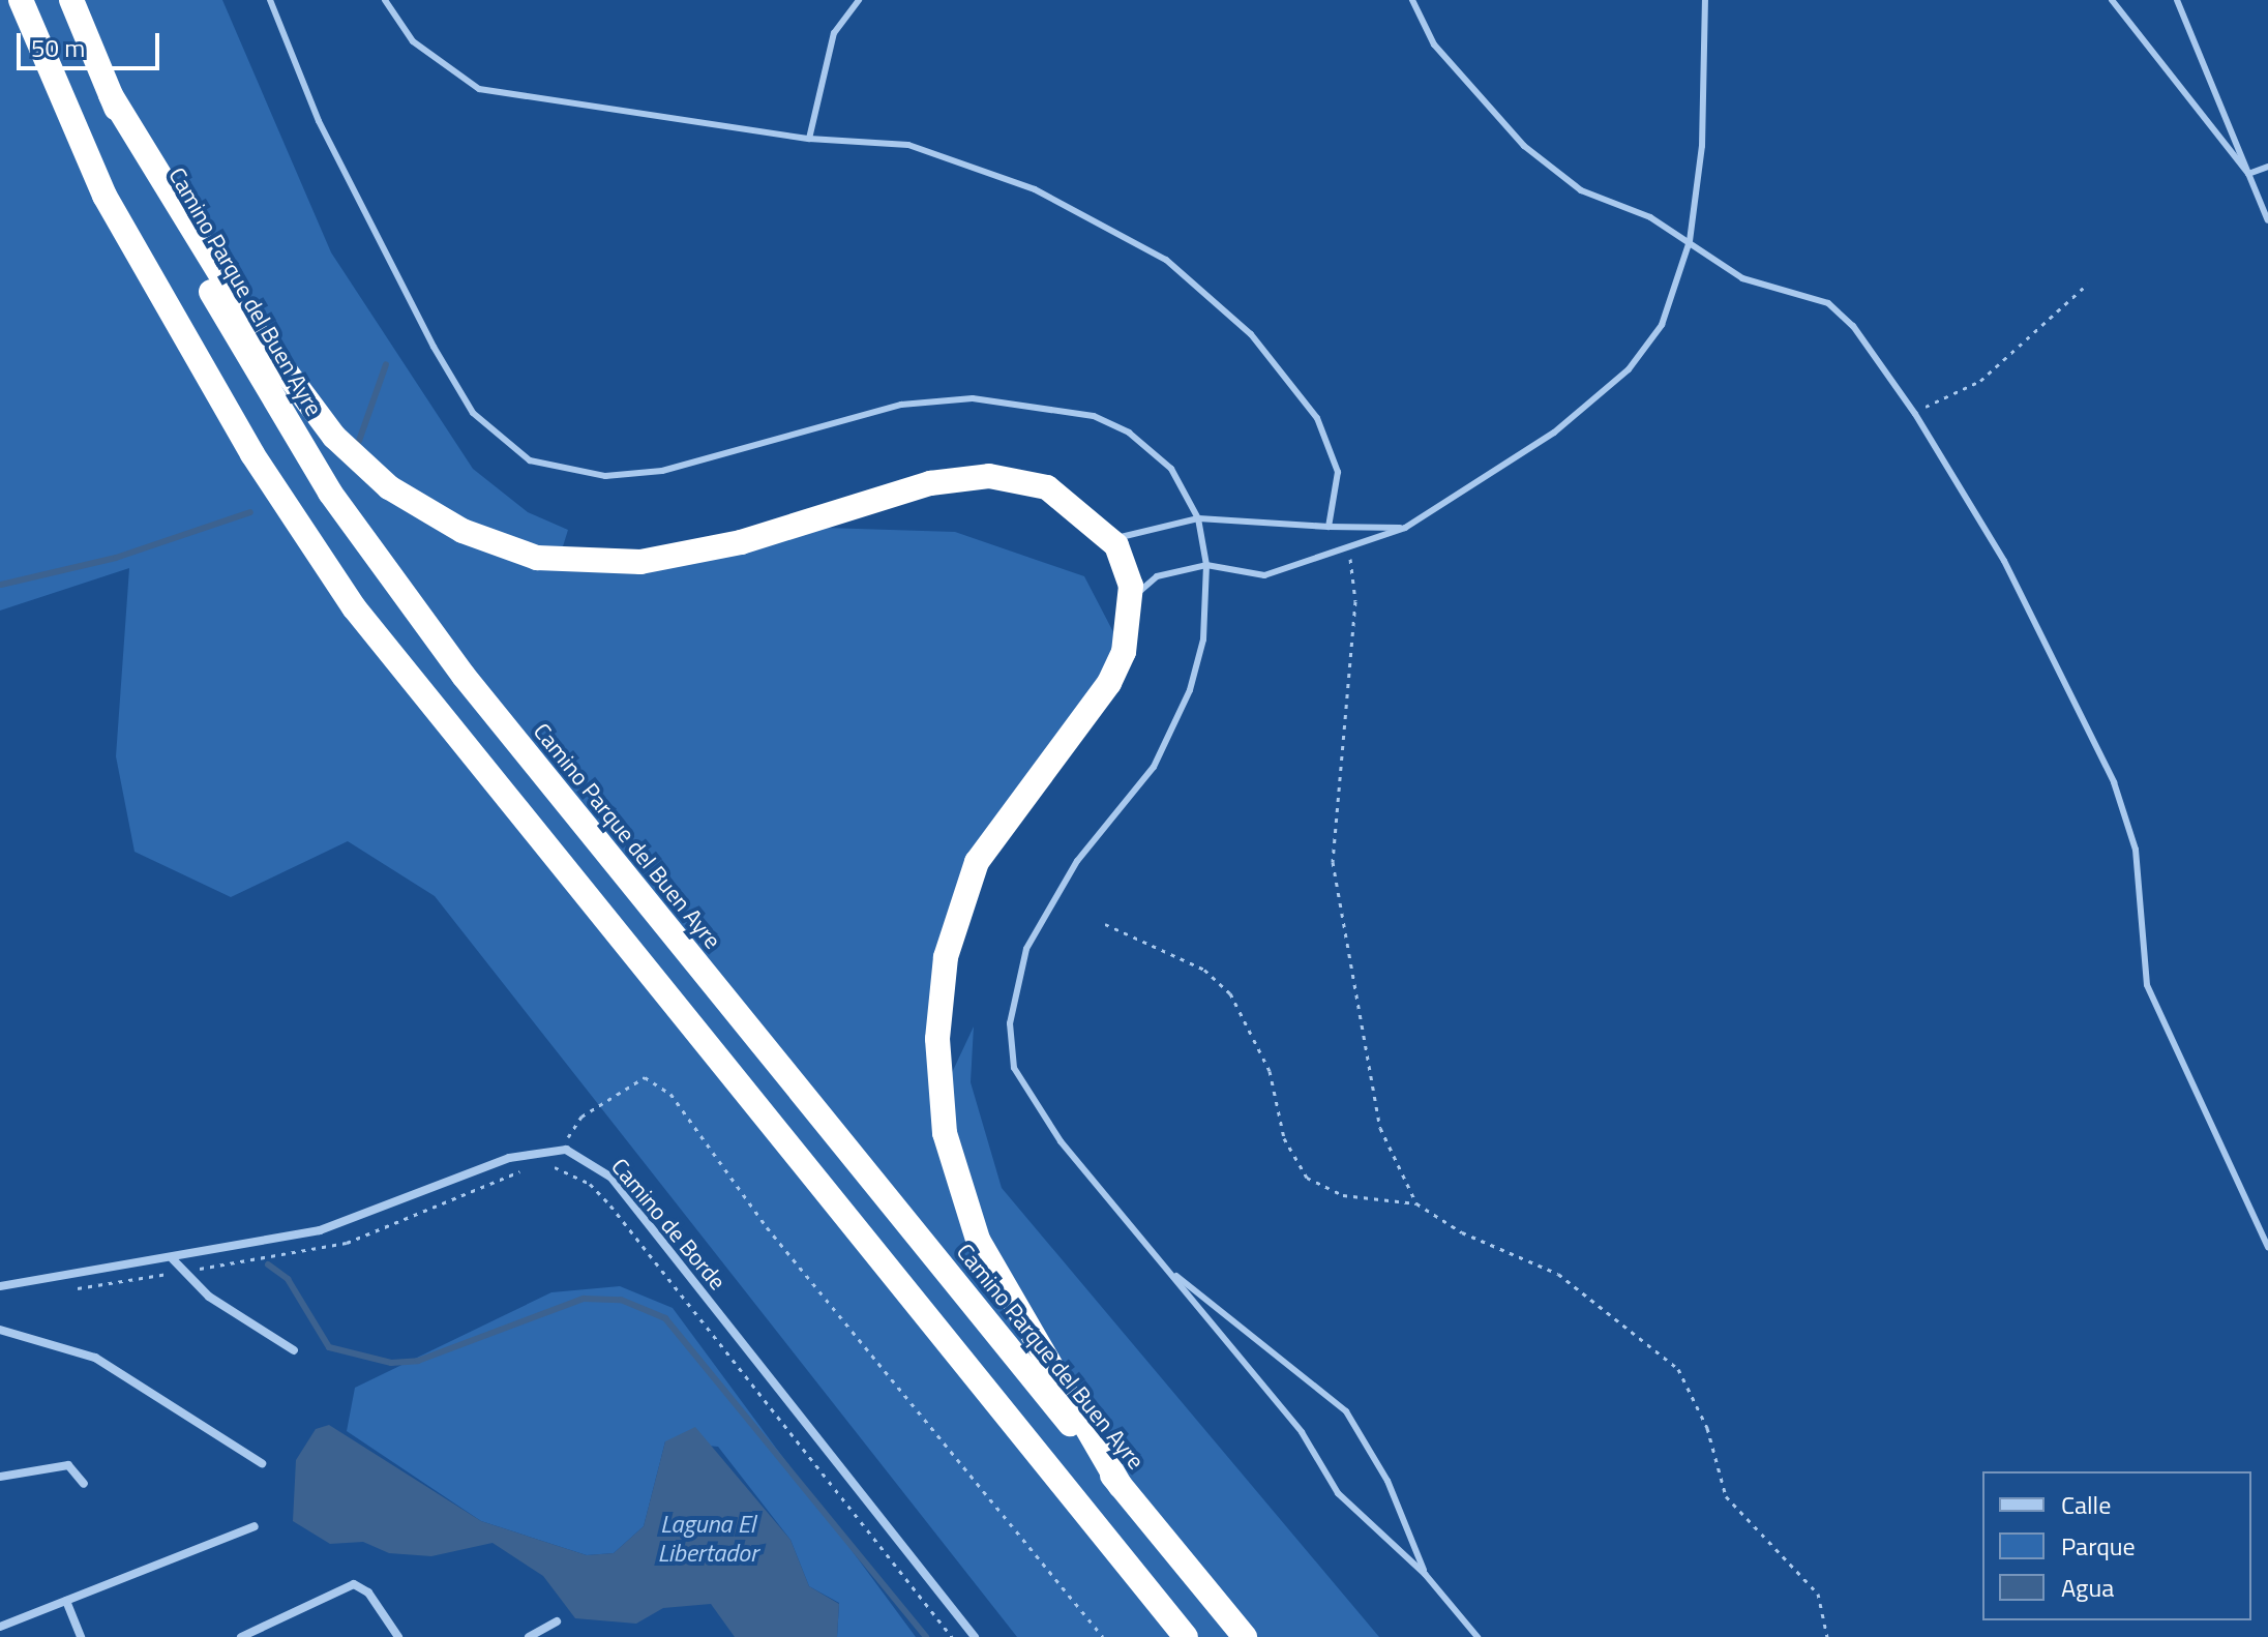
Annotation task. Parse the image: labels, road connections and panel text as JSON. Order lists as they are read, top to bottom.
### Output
{
  "streets": {
    "highway": ["Camino Parque del Buen Ayre"],
    "street": ["Camino de Borde"]
  },
  "water": ["Laguna El Libertador"],
  "legend": ["Calle", "Parque", "Agua"],
  "scale_bar": "50 m"
}
